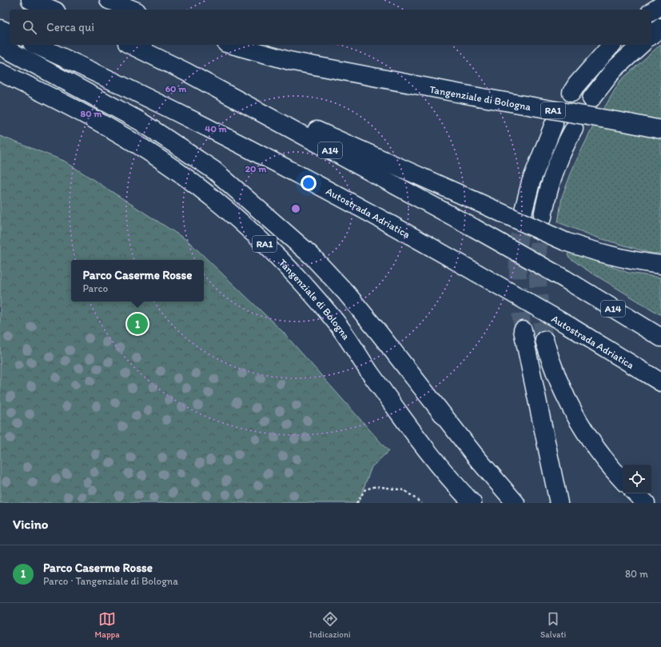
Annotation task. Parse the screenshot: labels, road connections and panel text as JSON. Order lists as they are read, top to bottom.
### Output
{
  "streets": {
    "highway": [
      "Tangenziale di Bologna",
      "RA1",
      "A14",
      "Autostrada Adriatica"
    ]
  },
  "page": {
    "search": "Cerca qui",
    "popup": ["Parco Caserme Rosse", "Parco"],
    "pins": "1",
    "heading": "Vicino",
    "list": [
      {
        "mark": "1",
        "name": "Parco Caserme Rosse",
        "note": "Parco · Tangenziale di Bologna",
        "value": "80 m"
      }
    ],
    "nav": ["Mappa", "Indicazioni", "Salvati"]
  },
  "rings": [
    "60 m",
    "80 m",
    "40 m",
    "20 m"
  ]
}
